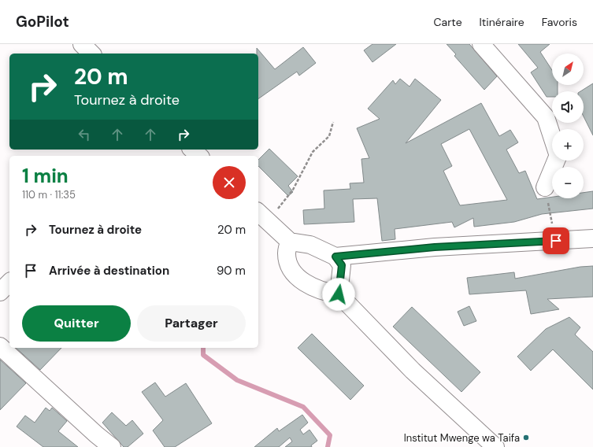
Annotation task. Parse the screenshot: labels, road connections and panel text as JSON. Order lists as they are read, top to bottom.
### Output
{
  "places": ["Institut Mwenge wa Taifa"],
  "north": "top right",
  "page": {
    "header": "GoPilot",
    "nav": ["Carte", "Itinéraire", "Favoris"],
    "map_buttons": ["+", "−"],
    "turn": ["20 m", "Tournez à droite"],
    "heading": ["1 min", "110 m · 11:35"],
    "list": [
      {
        "name": "Tournez à droite",
        "value": "20 m"
      },
      {
        "name": "Arrivée à destination",
        "value": "90 m"
      }
    ],
    "buttons": ["Quitter", "Partager"]
  }
}
